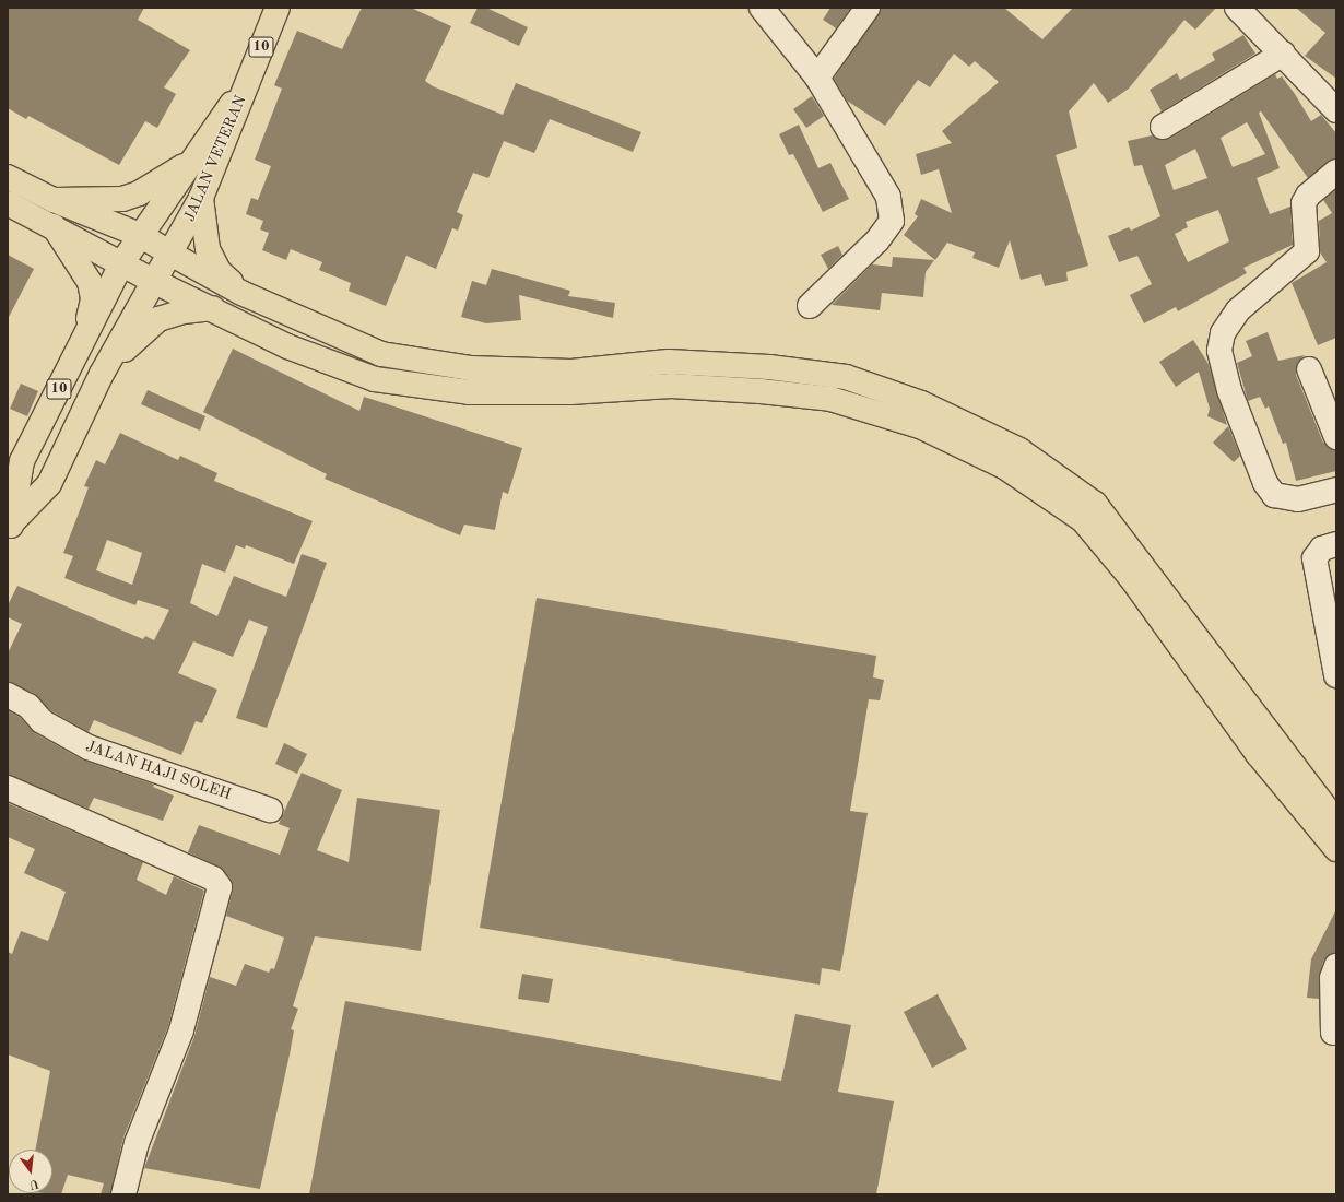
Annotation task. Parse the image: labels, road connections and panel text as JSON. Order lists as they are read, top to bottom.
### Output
{
  "streets": {
    "main road": ["10", "JALAN VETERAN"],
    "street": ["JALAN HAJI SOLEH"]
  },
  "crossings": [
    ["10", "JALAN VETERAN"]
  ],
  "north": "bottom"
}
